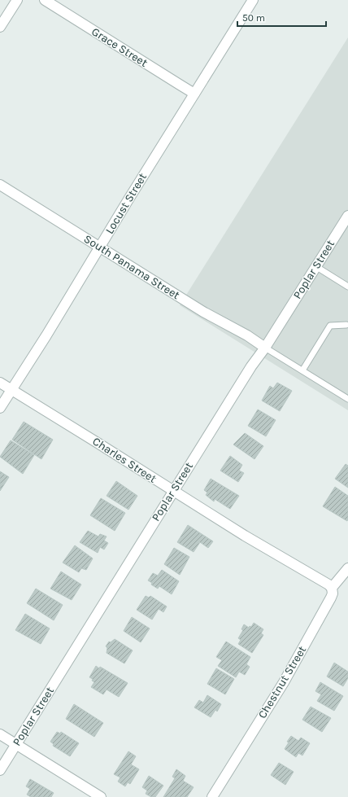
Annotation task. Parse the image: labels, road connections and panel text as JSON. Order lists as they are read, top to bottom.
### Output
{
  "streets": {
    "street": [
      "Grace Street",
      "Locust Street",
      "South Panama Street",
      "Poplar Street",
      "Charles Street",
      "Chestnut Street"
    ]
  },
  "crossings": [
    ["Grace Street", "Locust Street"],
    ["Locust Street", "South Panama Street"],
    ["Locust Street", "Charles Street"],
    ["South Panama Street", "Poplar Street"],
    ["Poplar Street", "Charles Street"],
    ["Charles Street", "Chestnut Street"]
  ],
  "scale_bar": "50 m"
}
